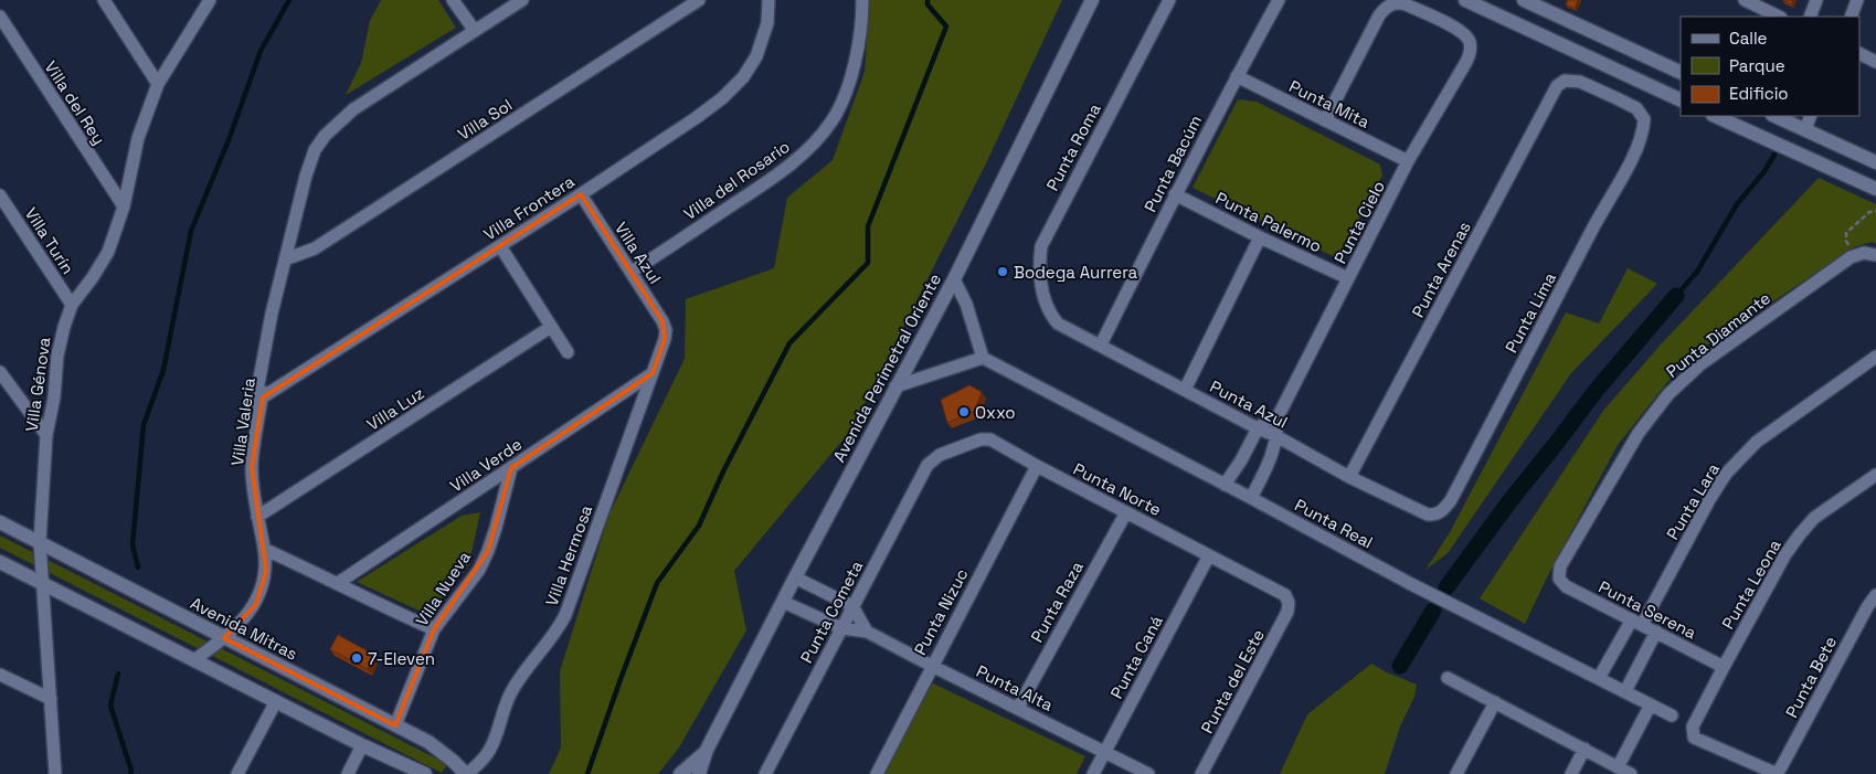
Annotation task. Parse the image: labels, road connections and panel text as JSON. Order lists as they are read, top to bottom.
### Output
{
  "streets": {
    "street": [
      "Villa del Rey",
      "Punta Mita",
      "Villa Sol",
      "Punta Roma",
      "Punta Bacúm",
      "Villa del Rosario",
      "Villa Frontera",
      "Punta Palermo",
      "Punta Cielo",
      "Villa Turín",
      "Villa Azul",
      "Punta Arenas",
      "Punta Lima",
      "Punta Diamante",
      "Avenida Perimetral Oriente",
      "Villa Génova",
      "Punta Azul",
      "Villa Luz",
      "Villa Valeria",
      "Villa Verde",
      "Punta Norte",
      "Punta Lara",
      "Punta Real",
      "Villa Hermosa",
      "Punta Leona",
      "Villa Nueva",
      "Punta Raza",
      "Punta Serena",
      "Punta Cometa",
      "Punta Nizuc",
      "Avenida Mitras",
      "Punta Caná",
      "Punta Bete",
      "Punta del Este",
      "Punta Alta"
    ]
  },
  "crossings": [
    ["Villa del Rey", "Villa Génova"],
    ["Punta Mita", "Punta Bacúm"],
    ["Punta Mita", "Punta Cielo"],
    ["Villa Sol", "Villa Valeria"],
    ["Punta Roma", "Punta Azul"],
    ["Punta Bacúm", "Punta Palermo"],
    ["Punta Bacúm", "Punta Azul"],
    ["Villa del Rosario", "Villa Azul"],
    ["Villa Frontera", "Villa Azul"],
    ["Villa Frontera", "Villa Valeria"],
    ["Punta Palermo", "Punta Cielo"],
    ["Punta Cielo", "Punta Azul"],
    ["Punta Cielo", "Punta Real"],
    ["Villa Turín", "Villa Génova"],
    ["Villa Azul", "Villa Hermosa"],
    ["Punta Arenas", "Punta Lima"],
    ["Punta Arenas", "Punta Azul"],
    ["Punta Lima", "Punta Azul"],
    ["Punta Diamante", "Punta Serena"],
    ["Avenida Perimetral Oriente", "Punta Alta"],
    ["Villa Génova", "Avenida Mitras"],
    ["Villa Luz", "Villa Valeria"],
    ["Villa Valeria", "Avenida Mitras"],
    ["Villa Verde", "Villa Hermosa"],
    ["Villa Verde", "Villa Nueva"],
    ["Punta Norte", "Punta Raza"],
    ["Punta Norte", "Punta Cometa"],
    ["Punta Norte", "Punta Nizuc"],
    ["Punta Norte", "Punta Caná"],
    ["Punta Norte", "Punta del Este"],
    ["Punta Lara", "Punta Real"],
    ["Punta Lara", "Punta Serena"],
    ["Villa Hermosa", "Avenida Mitras"],
    ["Punta Leona", "Punta Serena"],
    ["Punta Leona", "Punta Bete"],
    ["Villa Nueva", "Avenida Mitras"],
    ["Punta Raza", "Punta Alta"],
    ["Punta Cometa", "Punta Alta"],
    ["Punta Nizuc", "Punta Alta"],
    ["Punta Caná", "Punta Alta"]
  ],
  "places": ["Bodega Aurrera", "Oxxo", "7-Eleven"],
  "legend": ["Calle", "Parque", "Edificio"]
}
